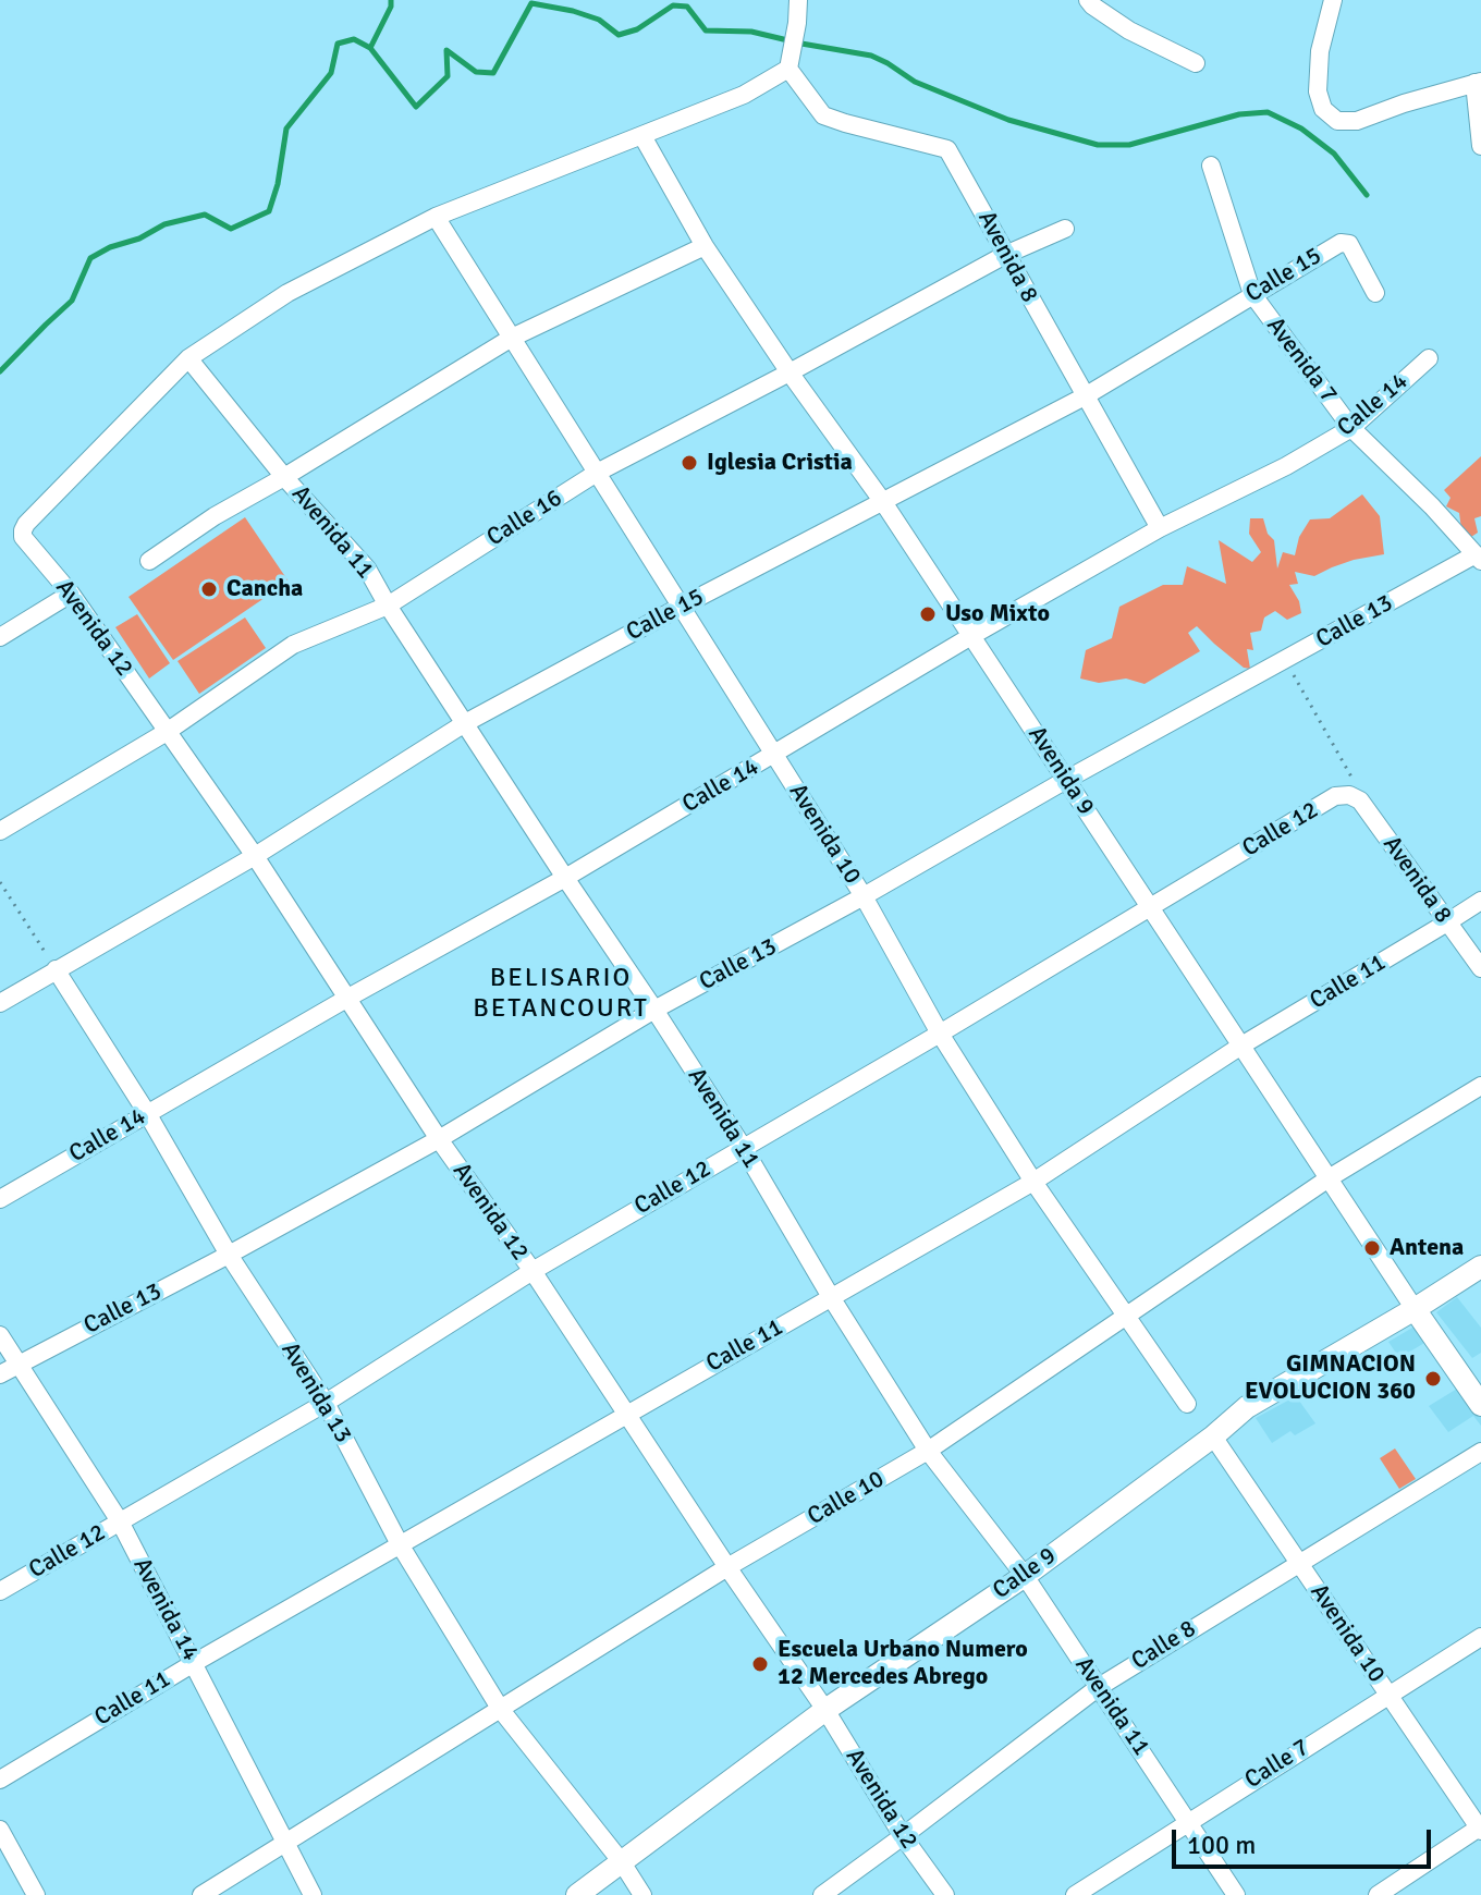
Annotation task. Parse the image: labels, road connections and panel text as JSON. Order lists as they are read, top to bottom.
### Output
{
  "streets": {
    "street": [
      "Avenida 8",
      "Calle 15",
      "Avenida 7",
      "Calle 14",
      "Calle 16",
      "Avenida 11",
      "Calle 13",
      "Avenida 12",
      "Avenida 9",
      "Calle 12",
      "Avenida 10",
      "Calle 11",
      "Avenida 13",
      "Calle 10",
      "Calle 9",
      "Avenida 14",
      "Calle 8",
      "Calle 7"
    ]
  },
  "crossings": [
    ["Avenida 8", "Calle 15"],
    ["Avenida 8", "Calle 14"],
    ["Avenida 8", "Calle 16"],
    ["Avenida 8", "Calle 12"],
    ["Avenida 8", "Calle 11"],
    ["Calle 15", "Avenida 7"],
    ["Calle 15", "Avenida 11"],
    ["Calle 15", "Avenida 12"],
    ["Calle 15", "Avenida 9"],
    ["Calle 15", "Avenida 10"],
    ["Calle 15", "Avenida 13"],
    ["Avenida 7", "Calle 14"],
    ["Avenida 7", "Calle 13"],
    ["Calle 14", "Avenida 11"],
    ["Calle 14", "Avenida 12"],
    ["Calle 14", "Avenida 9"],
    ["Calle 14", "Avenida 10"],
    ["Calle 14", "Avenida 13"],
    ["Calle 16", "Avenida 11"],
    ["Calle 16", "Avenida 12"],
    ["Calle 16", "Avenida 9"],
    ["Calle 16", "Avenida 10"],
    ["Avenida 11", "Calle 13"],
    ["Avenida 11", "Avenida 12"],
    ["Avenida 11", "Calle 12"],
    ["Avenida 11", "Calle 11"],
    ["Avenida 11", "Calle 10"],
    ["Avenida 11", "Calle 9"],
    ["Avenida 11", "Calle 8"],
    ["Avenida 11", "Calle 7"],
    ["Calle 13", "Avenida 12"],
    ["Calle 13", "Avenida 9"],
    ["Calle 13", "Avenida 10"],
    ["Calle 13", "Avenida 13"],
    ["Calle 13", "Avenida 14"],
    ["Avenida 12", "Calle 12"],
    ["Avenida 12", "Calle 11"],
    ["Avenida 12", "Calle 10"],
    ["Avenida 12", "Calle 9"],
    ["Avenida 12", "Calle 8"],
    ["Avenida 9", "Calle 12"],
    ["Avenida 9", "Calle 11"],
    ["Avenida 9", "Calle 10"],
    ["Avenida 9", "Calle 9"],
    ["Calle 12", "Avenida 10"],
    ["Calle 12", "Avenida 13"],
    ["Calle 12", "Avenida 14"],
    ["Avenida 10", "Calle 11"],
    ["Avenida 10", "Calle 10"],
    ["Avenida 10", "Calle 9"],
    ["Avenida 10", "Calle 8"],
    ["Avenida 10", "Calle 7"],
    ["Calle 11", "Avenida 13"],
    ["Calle 11", "Avenida 14"],
    ["Avenida 13", "Calle 10"],
    ["Avenida 13", "Calle 9"],
    ["Calle 10", "Avenida 14"]
  ],
  "districts": ["BELISARIO BETANCOURT"],
  "places": [
    "Iglesia Cristia",
    "Cancha",
    "Uso Mixto",
    "Antena",
    "GIMNACION EVOLUCION 360",
    "Escuela Urbano Numero 12 Mercedes Abrego"
  ],
  "scale_bar": "100 m"
}
